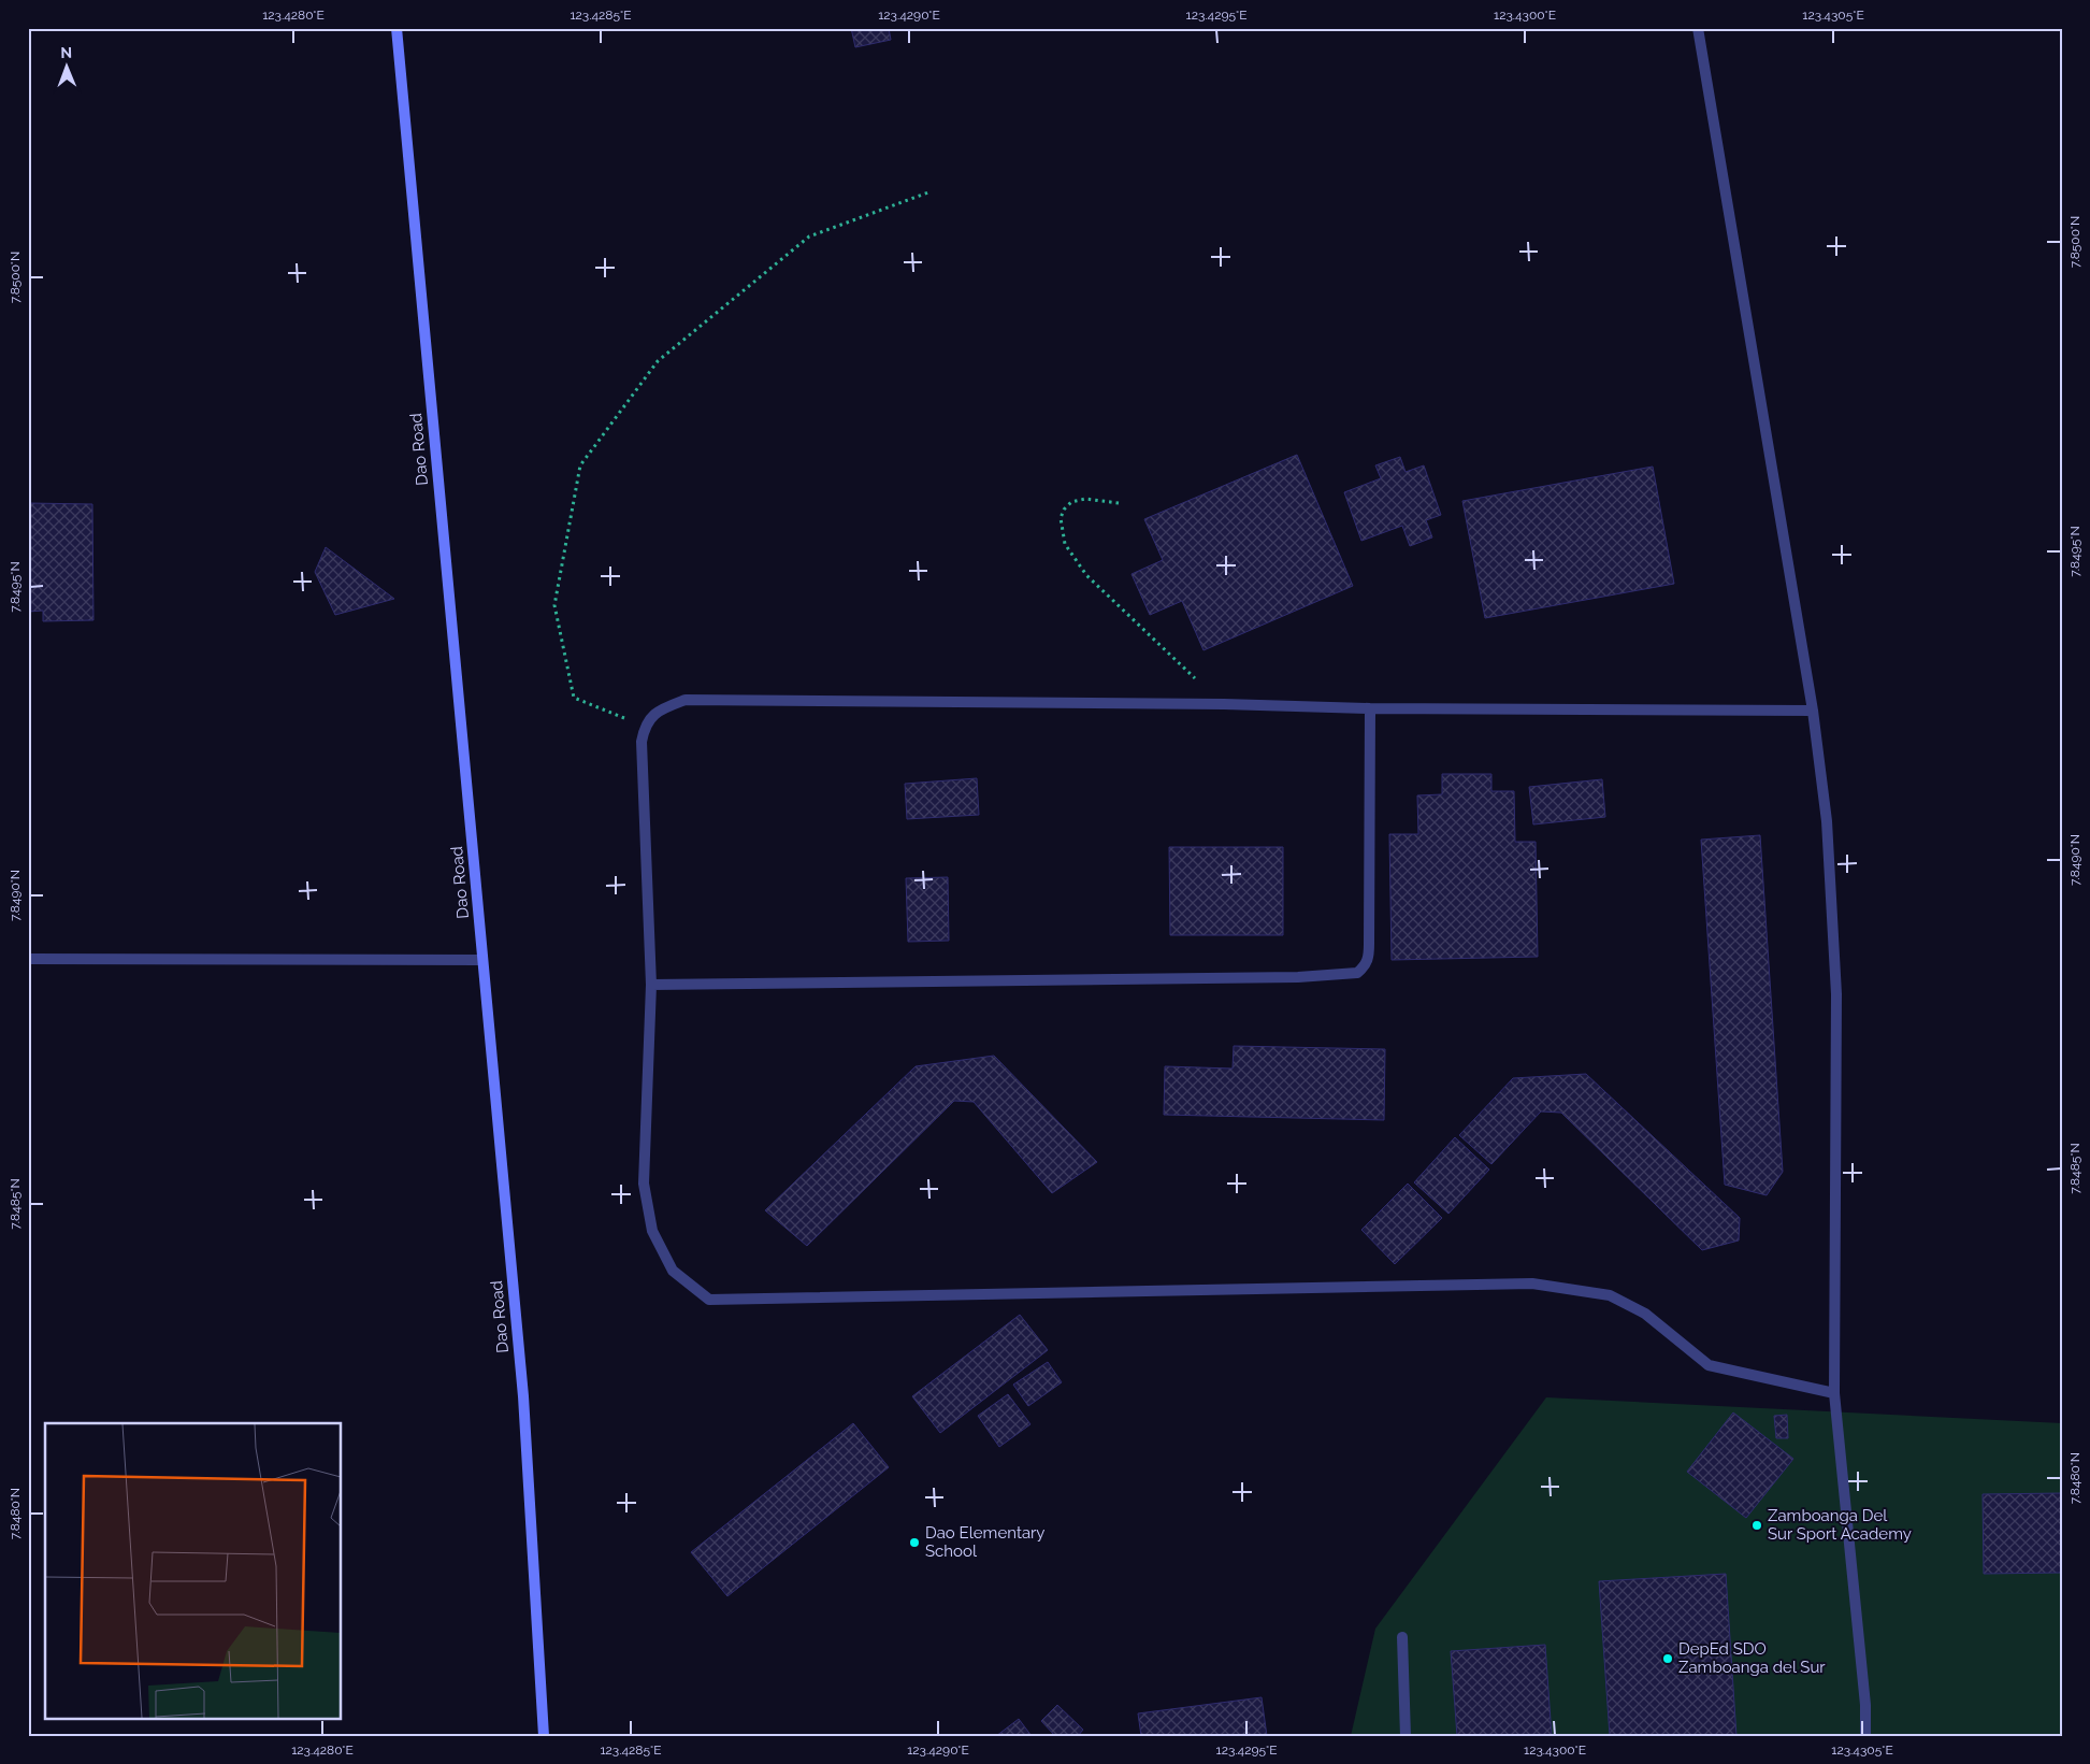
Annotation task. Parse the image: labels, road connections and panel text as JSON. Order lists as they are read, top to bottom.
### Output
{
  "streets": {
    "street": ["Dao Road"]
  },
  "places": ["Zamboanga Del Sur Sport Academy", "Dao Elementary School", "DepEd SDO Zamboanga del Sur"],
  "north": "top",
  "coordinates": [
    "123.4280°E",
    "123.4285°E",
    "123.4290°E",
    "123.4295°E",
    "123.4300°E",
    "123.4305°E",
    "7.8500°N",
    "7.8495°N",
    "7.8490°N",
    "7.8485°N",
    "7.8480°N"
  ]
}
